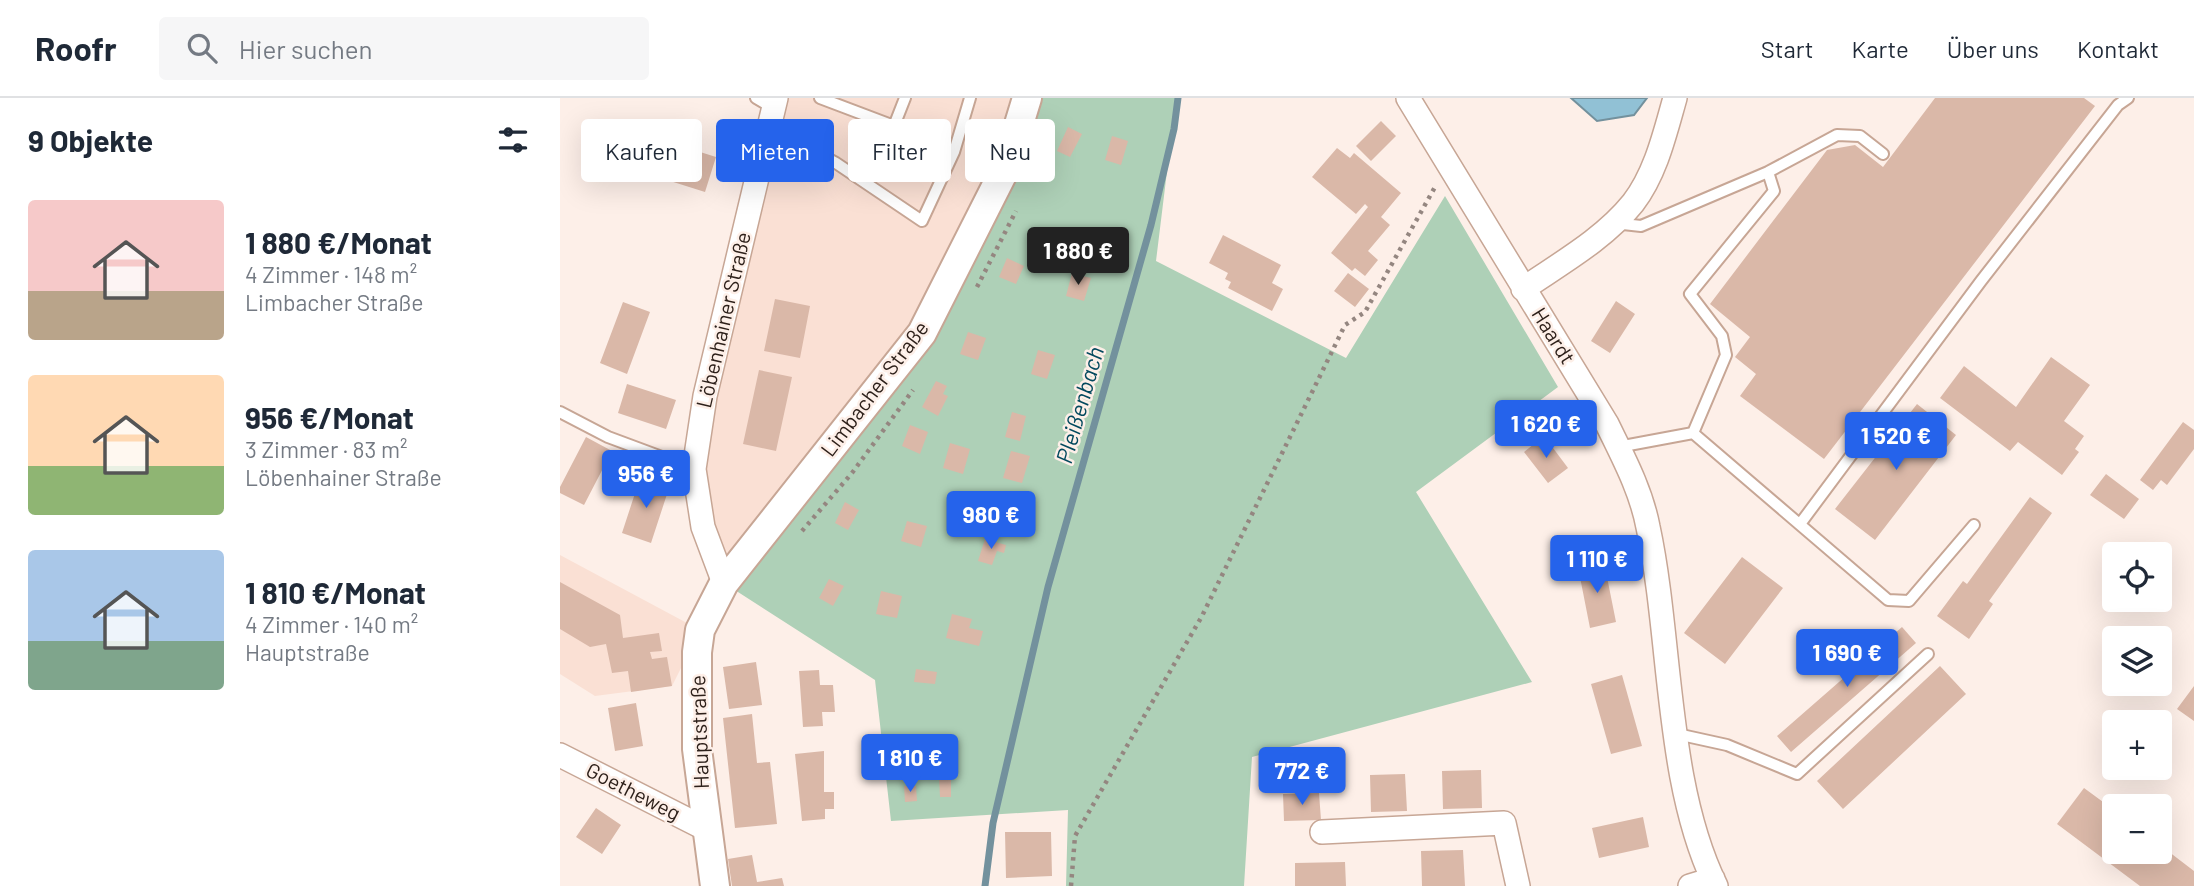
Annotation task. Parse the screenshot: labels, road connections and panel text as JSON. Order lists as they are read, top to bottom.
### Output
{
  "streets": {
    "street": [
      "Löbenhainer Straße",
      "Haardt",
      "Limbacher Straße",
      "Hauptstraße",
      "Goetheweg"
    ]
  },
  "crossings": [
    ["Löbenhainer Straße", "Limbacher Straße"],
    ["Löbenhainer Straße", "Hauptstraße"],
    ["Limbacher Straße", "Hauptstraße"],
    ["Hauptstraße", "Goetheweg"]
  ],
  "water": ["Pleißenbach"],
  "page": {
    "header": "Roofr",
    "search": "Hier suchen",
    "nav": [
      "Start",
      "Karte",
      "Über uns",
      "Kontakt"
    ],
    "heading": "9 Objekte",
    "chip": [
      "Kaufen",
      "Mieten",
      "Filter",
      "Neu"
    ],
    "list": [
      {
        "name": "1 880 €/Monat",
        "note": "4 Zimmer · 148 m² · Limbacher Straße"
      },
      {
        "name": "956 €/Monat",
        "note": "3 Zimmer · 83 m² · Löbenhainer Straße"
      },
      {
        "name": "1 810 €/Monat",
        "note": "4 Zimmer · 140 m² · Hauptstraße"
      }
    ],
    "price": [
      "1 880 €",
      "1 620 €",
      "1 520 €",
      "956 €",
      "980 €",
      "1 110 €",
      "1 690 €",
      "1 810 €",
      "772 €"
    ],
    "map_buttons": ["+", "−"]
  }
}
